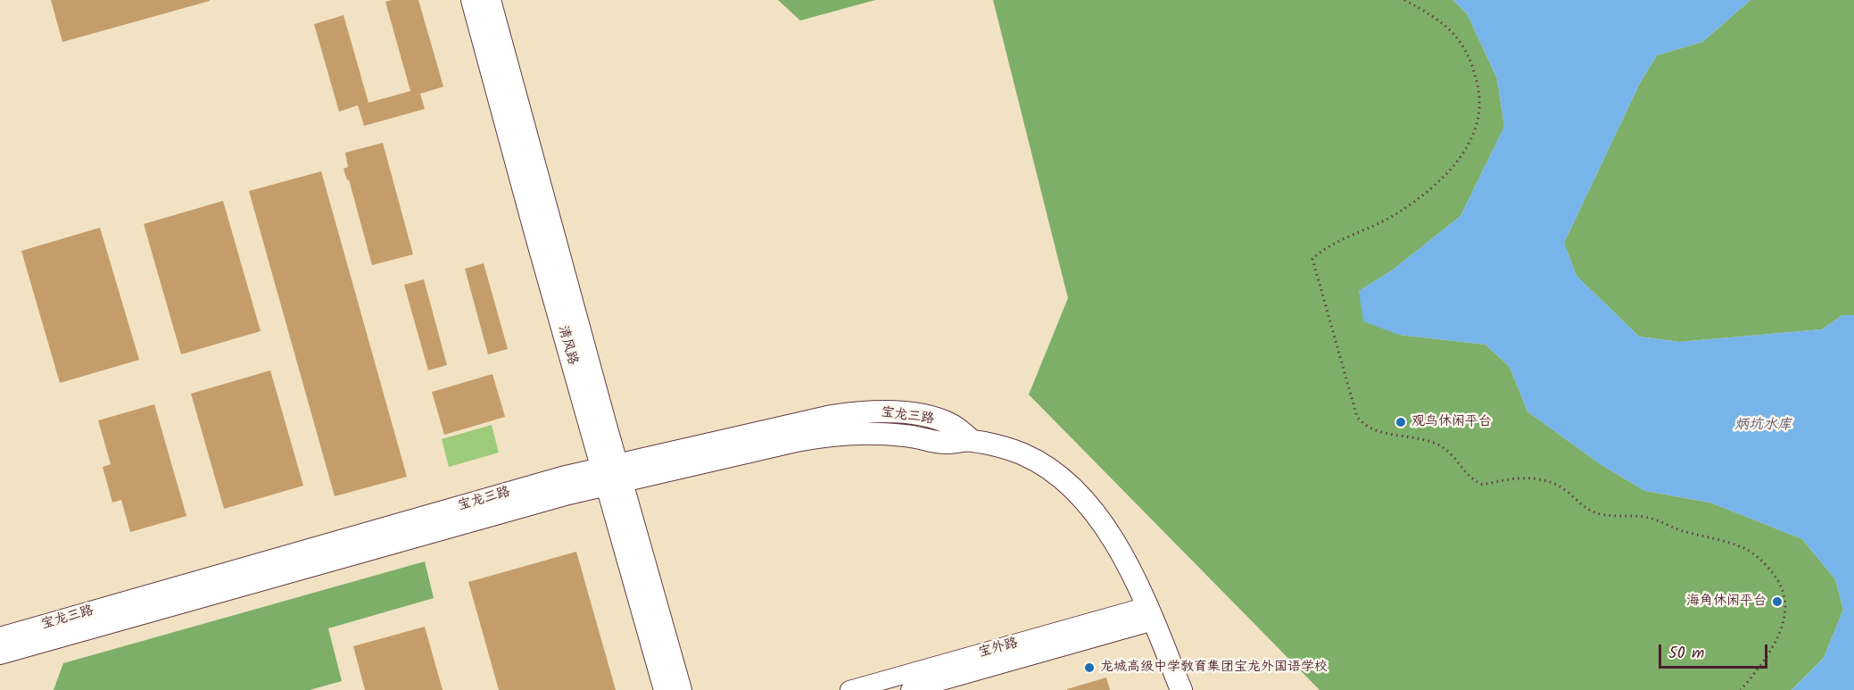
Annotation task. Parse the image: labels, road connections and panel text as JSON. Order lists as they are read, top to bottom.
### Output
{
  "streets": {
    "street": ["清风路", "宝龙三路", "宝外路"]
  },
  "crossings": [
    ["清风路", "宝龙三路"],
    ["宝龙三路", "宝外路"]
  ],
  "water": ["炳坑水库"],
  "places": ["观鸟休闲平台", "海角休闲平台", "龙城高级中学教育集团宝龙外国语学校"],
  "scale_bar": "50 m"
}
